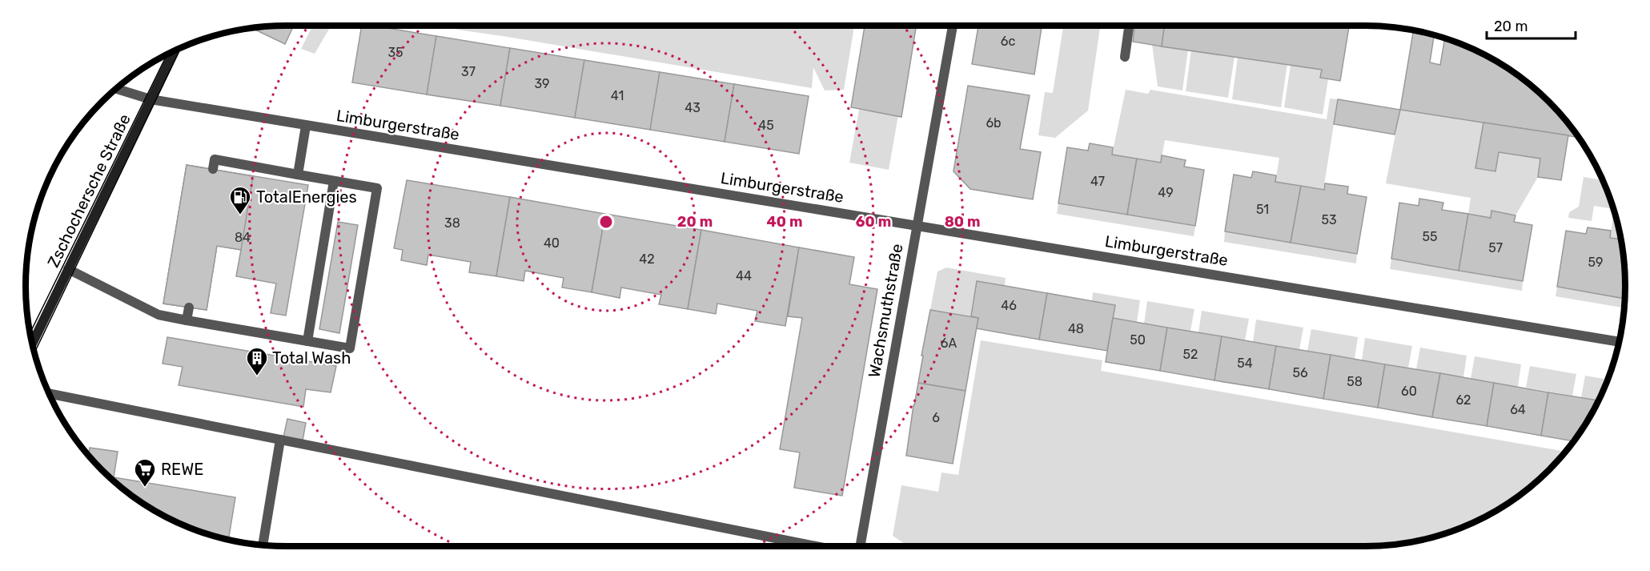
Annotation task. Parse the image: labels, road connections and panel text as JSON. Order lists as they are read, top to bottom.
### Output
{
  "streets": {
    "main road": ["Zschochersche Straße"],
    "street": ["Limburgerstraße", "Wachsmuthstraße"]
  },
  "crossings": [
    ["Limburgerstraße", "Zschochersche Straße"],
    ["Limburgerstraße", "Wachsmuthstraße"]
  ],
  "places": {
    "fuel station": ["TotalEnergies"],
    "building": ["Total Wash"],
    "supermarket": ["REWE"]
  },
  "house_numbers": [
    "6c",
    "35",
    "37",
    "39",
    "41",
    "43",
    "6b",
    "45",
    "47",
    "49",
    "51",
    "53",
    "38",
    "55",
    "84",
    "40",
    "57",
    "42",
    "59",
    "44",
    "46",
    "48",
    "50",
    "6A",
    "52",
    "54",
    "56",
    "58",
    "60",
    "62",
    "64",
    "6"
  ],
  "scale_bar": "20 m",
  "rings": [
    "20 m",
    "40 m",
    "60 m",
    "80 m"
  ]
}
